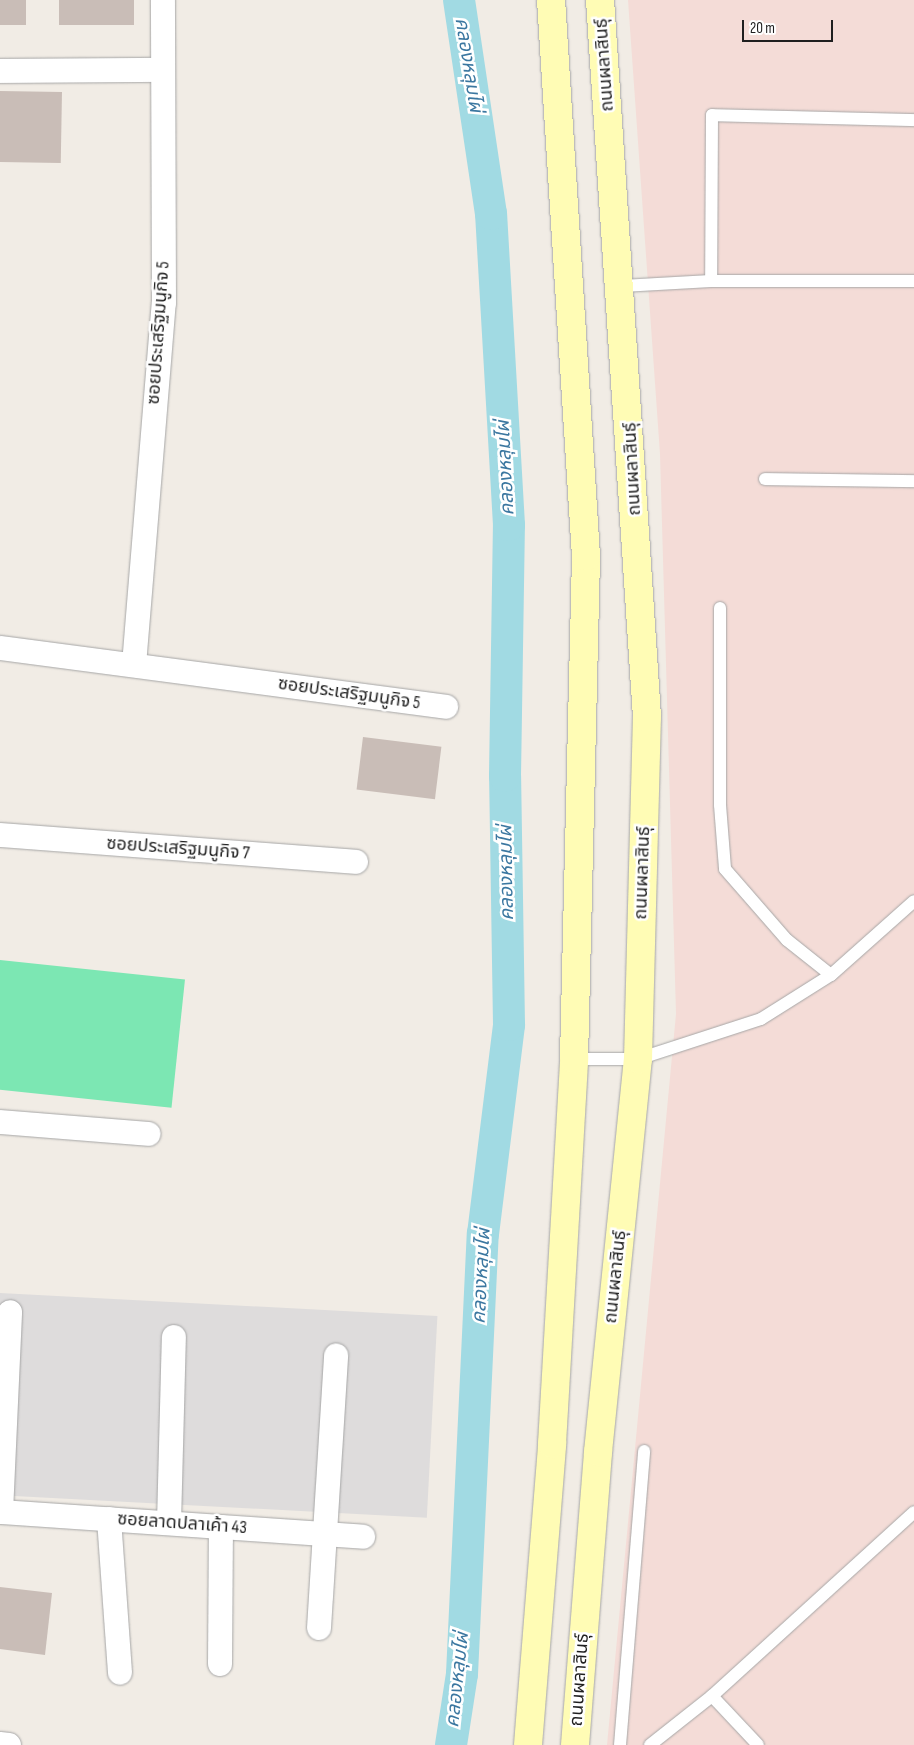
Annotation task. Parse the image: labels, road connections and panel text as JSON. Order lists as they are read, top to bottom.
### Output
{
  "streets": {
    "main road": ["ถนนผลาสินธุ์"],
    "street": ["ซอยประเสริฐมนูกิจ 5", "ซอยประเสริฐมนูกิจ 7", "ซอยลาดปลาเค้า 43"]
  },
  "water": ["คลองหลุมไผ่"],
  "scale_bar": "20 m"
}
